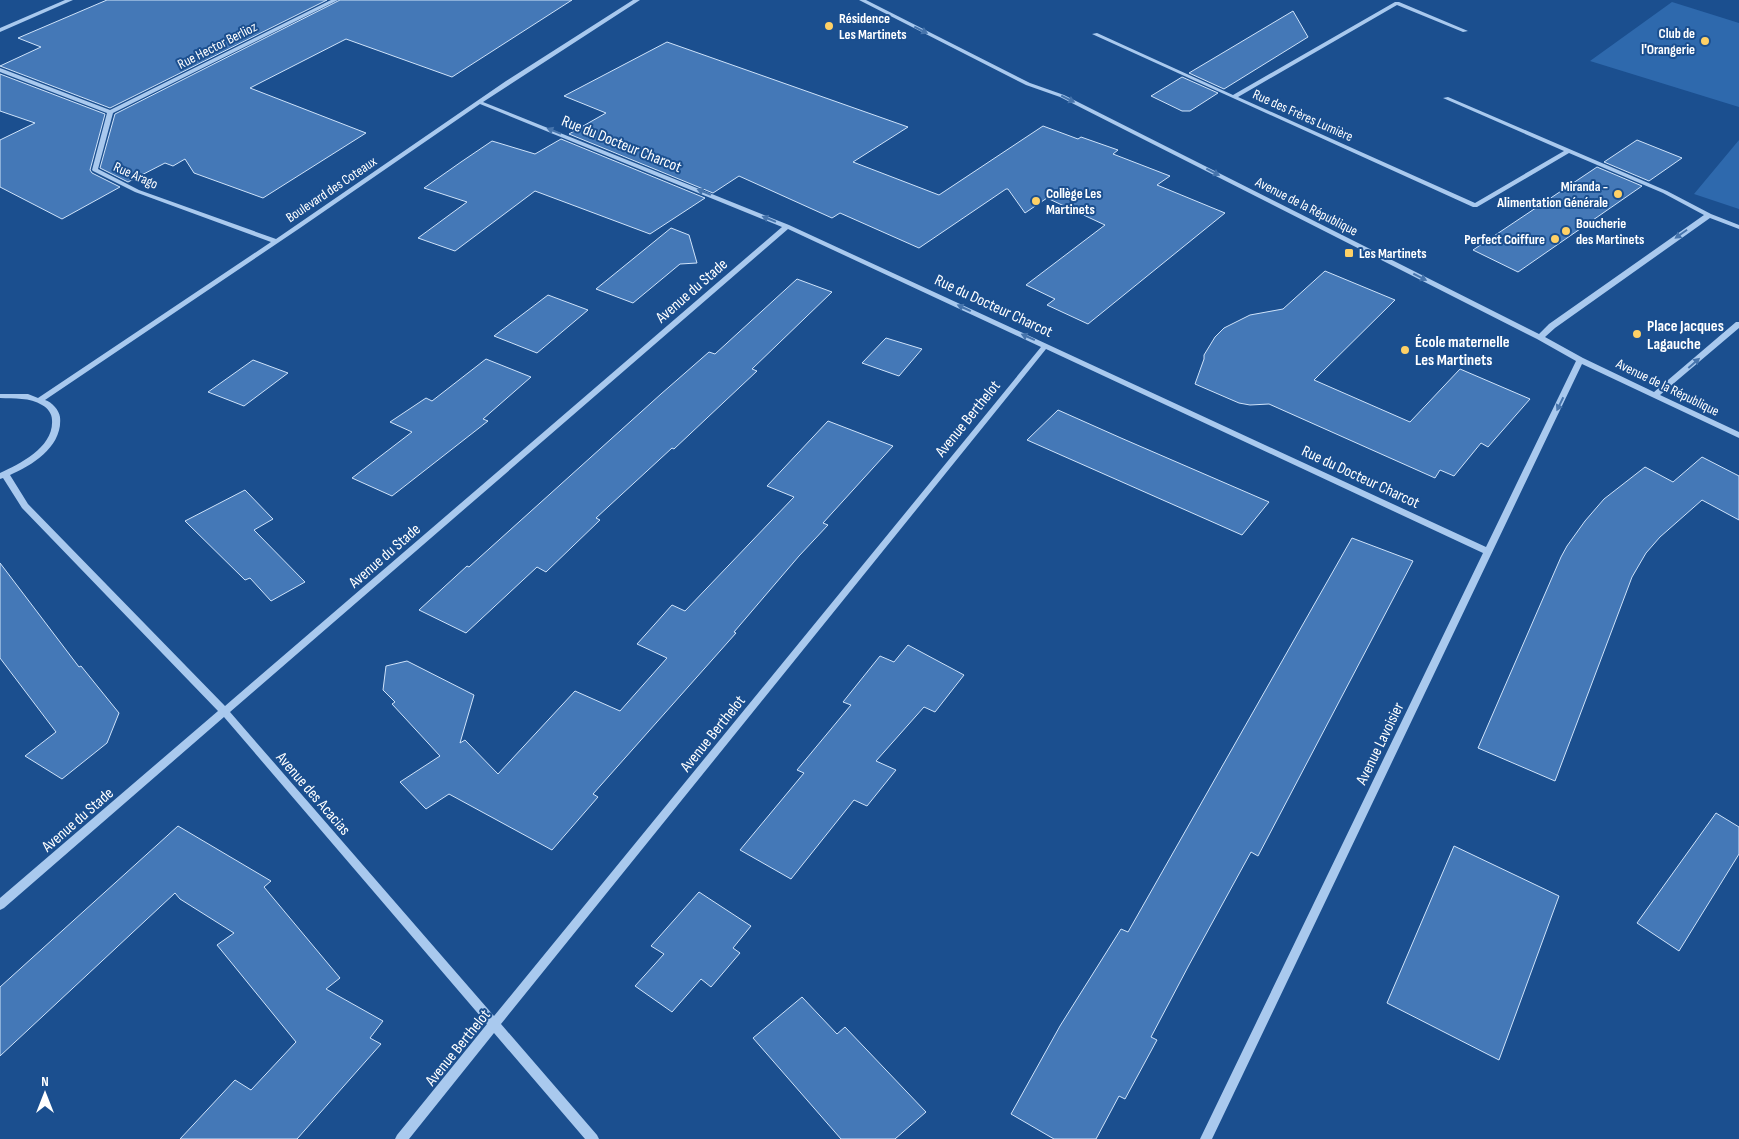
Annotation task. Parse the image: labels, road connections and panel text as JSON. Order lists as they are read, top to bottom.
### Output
{
  "streets": {
    "street": [
      "Rue Hector Berlioz",
      "Rue des Frères Lumière",
      "Rue du Docteur Charcot",
      "Rue Arago",
      "Boulevard des Coteaux",
      "Avenue de la République",
      "Avenue du Stade",
      "Avenue Berthelot",
      "Avenue Lavoisier",
      "Avenue des Acacias"
    ]
  },
  "crossings": [
    ["Rue Hector Berlioz", "Rue Arago"],
    ["Rue du Docteur Charcot", "Boulevard des Coteaux"],
    ["Rue du Docteur Charcot", "Avenue du Stade"],
    ["Rue du Docteur Charcot", "Avenue Berthelot"],
    ["Rue du Docteur Charcot", "Avenue Lavoisier"],
    ["Rue Arago", "Boulevard des Coteaux"],
    ["Avenue de la République", "Avenue Lavoisier"],
    ["Avenue du Stade", "Avenue des Acacias"],
    ["Avenue Berthelot", "Avenue des Acacias"]
  ],
  "one_way": ["Rue du Docteur Charcot", "Avenue de la République"],
  "places": {
    "other": [
      "Résidence Les Martinets",
      "Club de l'Orangerie",
      "Miranda - Alimentation Générale",
      "Collège Les Martinets",
      "Boucherie des Martinets",
      "Perfect Coiffure",
      "Place Jacques Lagauche",
      "École maternelle Les Martinets"
    ],
    "transit": ["Les Martinets"]
  },
  "north": "top"
}
